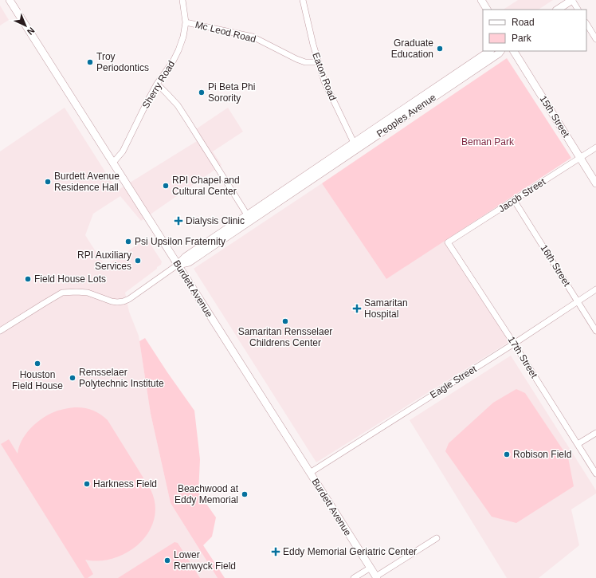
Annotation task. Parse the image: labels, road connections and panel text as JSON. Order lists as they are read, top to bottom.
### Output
{
  "streets": {
    "street": [
      "Mc Leod Road",
      "Eaton Road",
      "Sherry Road",
      "Peoples Avenue",
      "15th Street",
      "Jacob Street",
      "16th Street",
      "Burdett Avenue",
      "17th Street",
      "Eagle Street"
    ]
  },
  "crossings": [
    ["Mc Leod Road", "Eaton Road"],
    ["Mc Leod Road", "Sherry Road"],
    ["Eaton Road", "Peoples Avenue"],
    ["Sherry Road", "Burdett Avenue"],
    ["Peoples Avenue", "Burdett Avenue"],
    ["15th Street", "Jacob Street"],
    ["Jacob Street", "16th Street"],
    ["Jacob Street", "17th Street"],
    ["16th Street", "Eagle Street"],
    ["Burdett Avenue", "Eagle Street"],
    ["17th Street", "Eagle Street"]
  ],
  "parks": ["Beman Park"],
  "places": {
    "other": [
      "Graduate Education",
      "Troy Periodontics",
      "Pi Beta Phi Sorority",
      "Burdett Avenue Residence Hall",
      "RPI Chapel and Cultural Center",
      "Psi Upsilon Fraternity",
      "RPI Auxiliary Services",
      "Field House Lots",
      "Samaritan Rensselaer Childrens Center",
      "Houston Field House",
      "Rensselaer Polytechnic Institute",
      "Robison Field",
      "Harkness Field",
      "Beachwood at Eddy Memorial",
      "Lower Renwyck Field"
    ],
    "health": ["Dialysis Clinic", "Samaritan Hospital", "Eddy Memorial Geriatric Center"]
  },
  "legend": ["Road", "Park"],
  "north": "bottom right"
}
